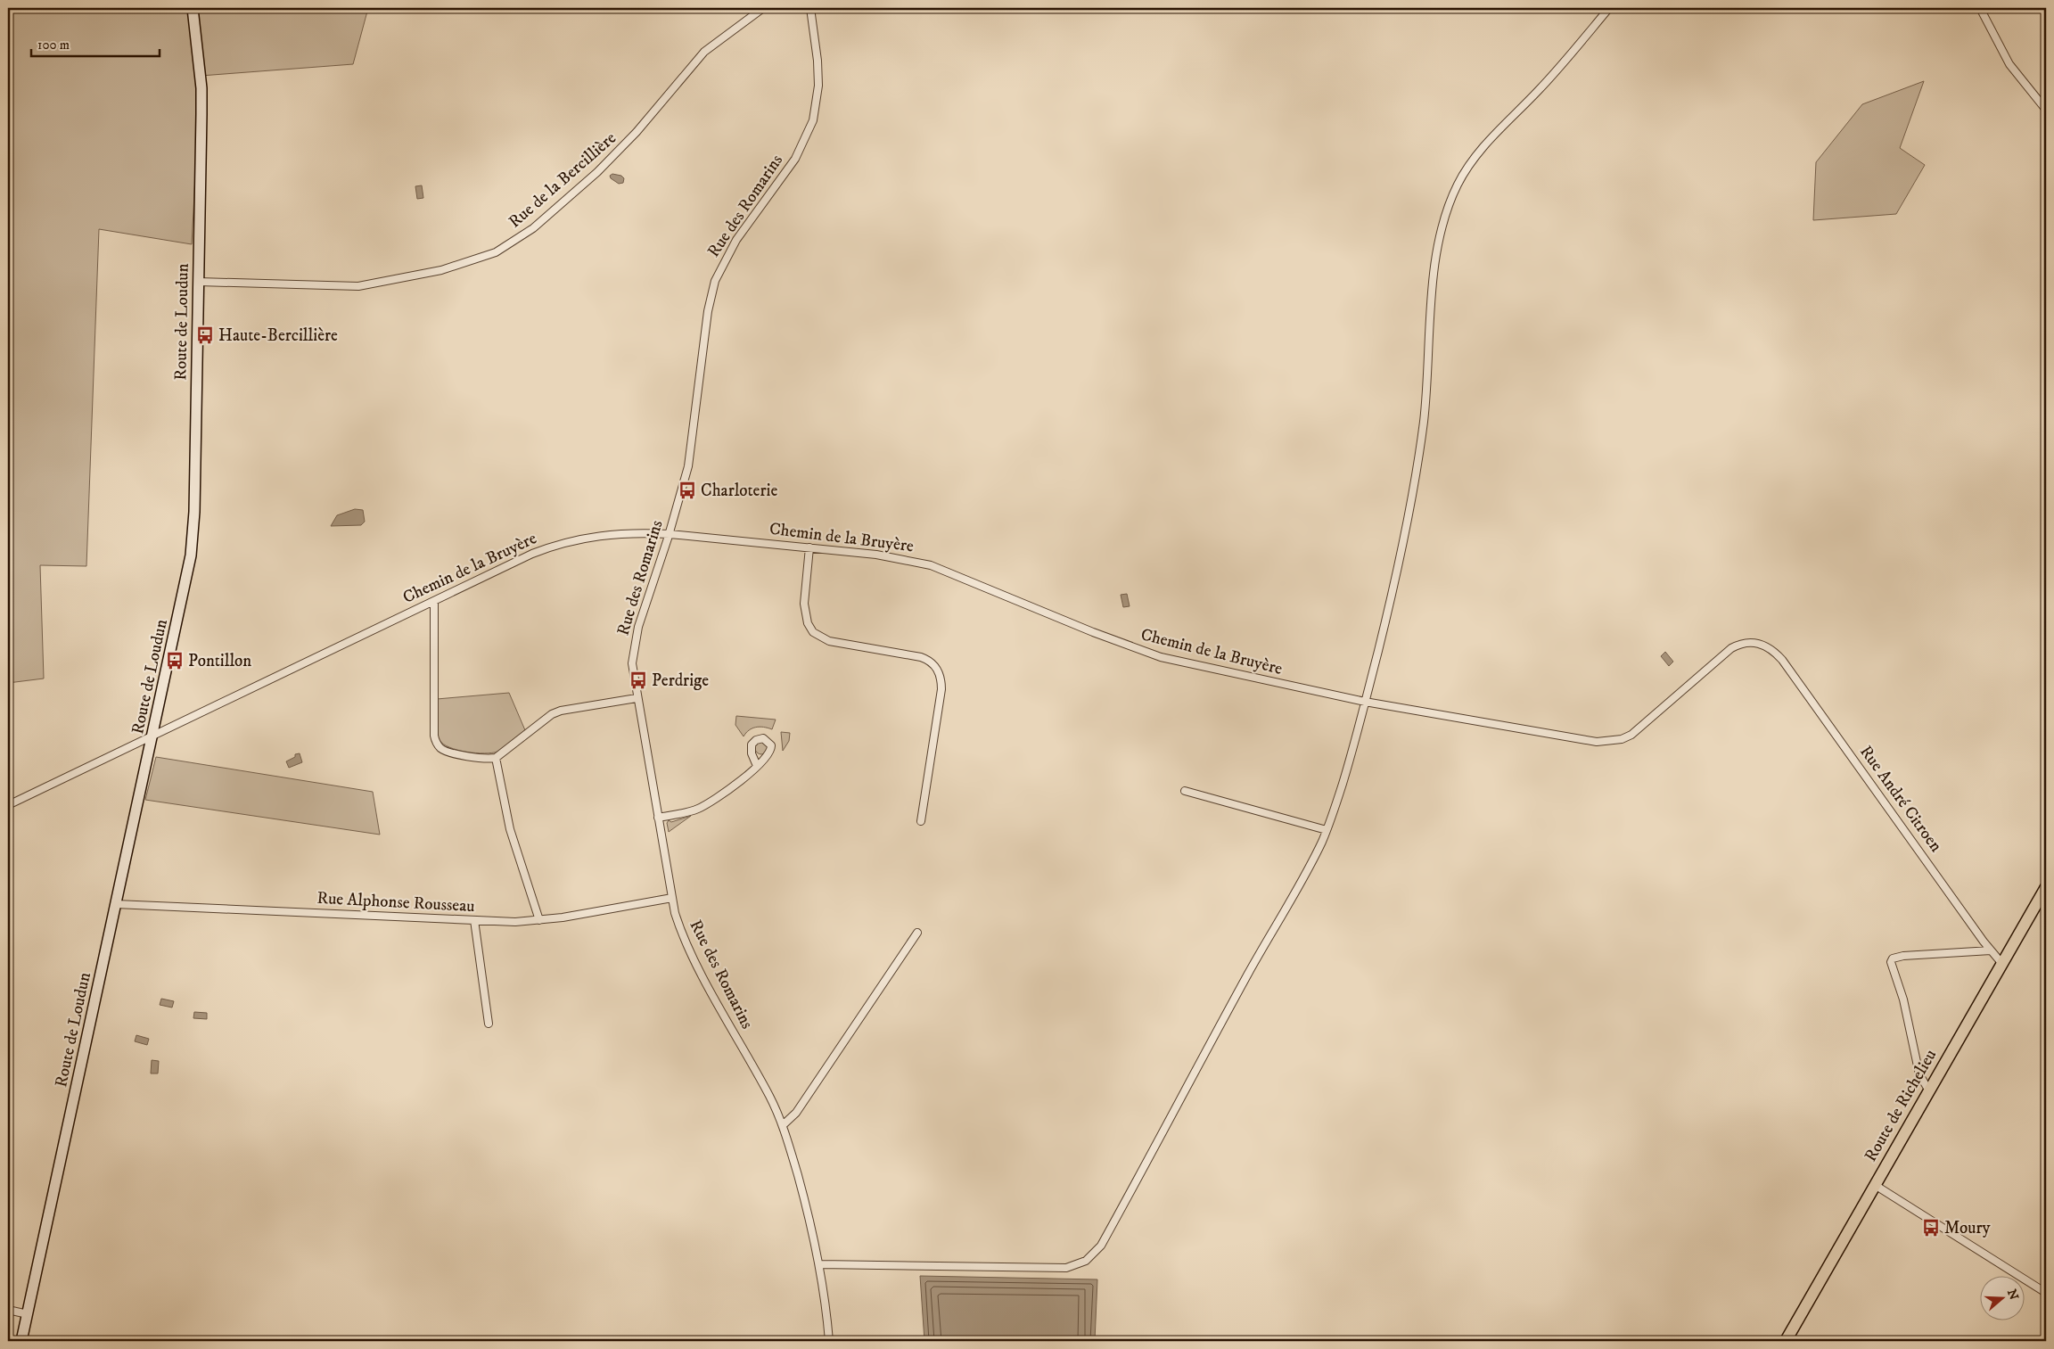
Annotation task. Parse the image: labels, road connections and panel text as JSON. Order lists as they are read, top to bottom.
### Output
{
  "streets": {
    "main road": ["Route de Loudun", "Route de Richelieu"],
    "street": [
      "Rue de la Bercillière",
      "Rue des Romarins",
      "Chemin de la Bruyère",
      "Rue André Citroen",
      "Rue Alphonse Rousseau"
    ]
  },
  "crossings": [
    ["Rue de la Bercillière", "Route de Loudun"],
    ["Rue des Romarins", "Chemin de la Bruyère"],
    ["Rue des Romarins", "Rue Alphonse Rousseau"],
    ["Route de Loudun", "Chemin de la Bruyère"],
    ["Route de Loudun", "Rue Alphonse Rousseau"],
    ["Chemin de la Bruyère", "Rue André Citroen"],
    ["Rue André Citroen", "Route de Richelieu"]
  ],
  "places": {
    "bus stop": [
      "Haute-Bercillière",
      "Charloterie",
      "Pontillon",
      "Perdrige",
      "Moury"
    ]
  },
  "scale_bar": "100 m",
  "north": "right"
}
